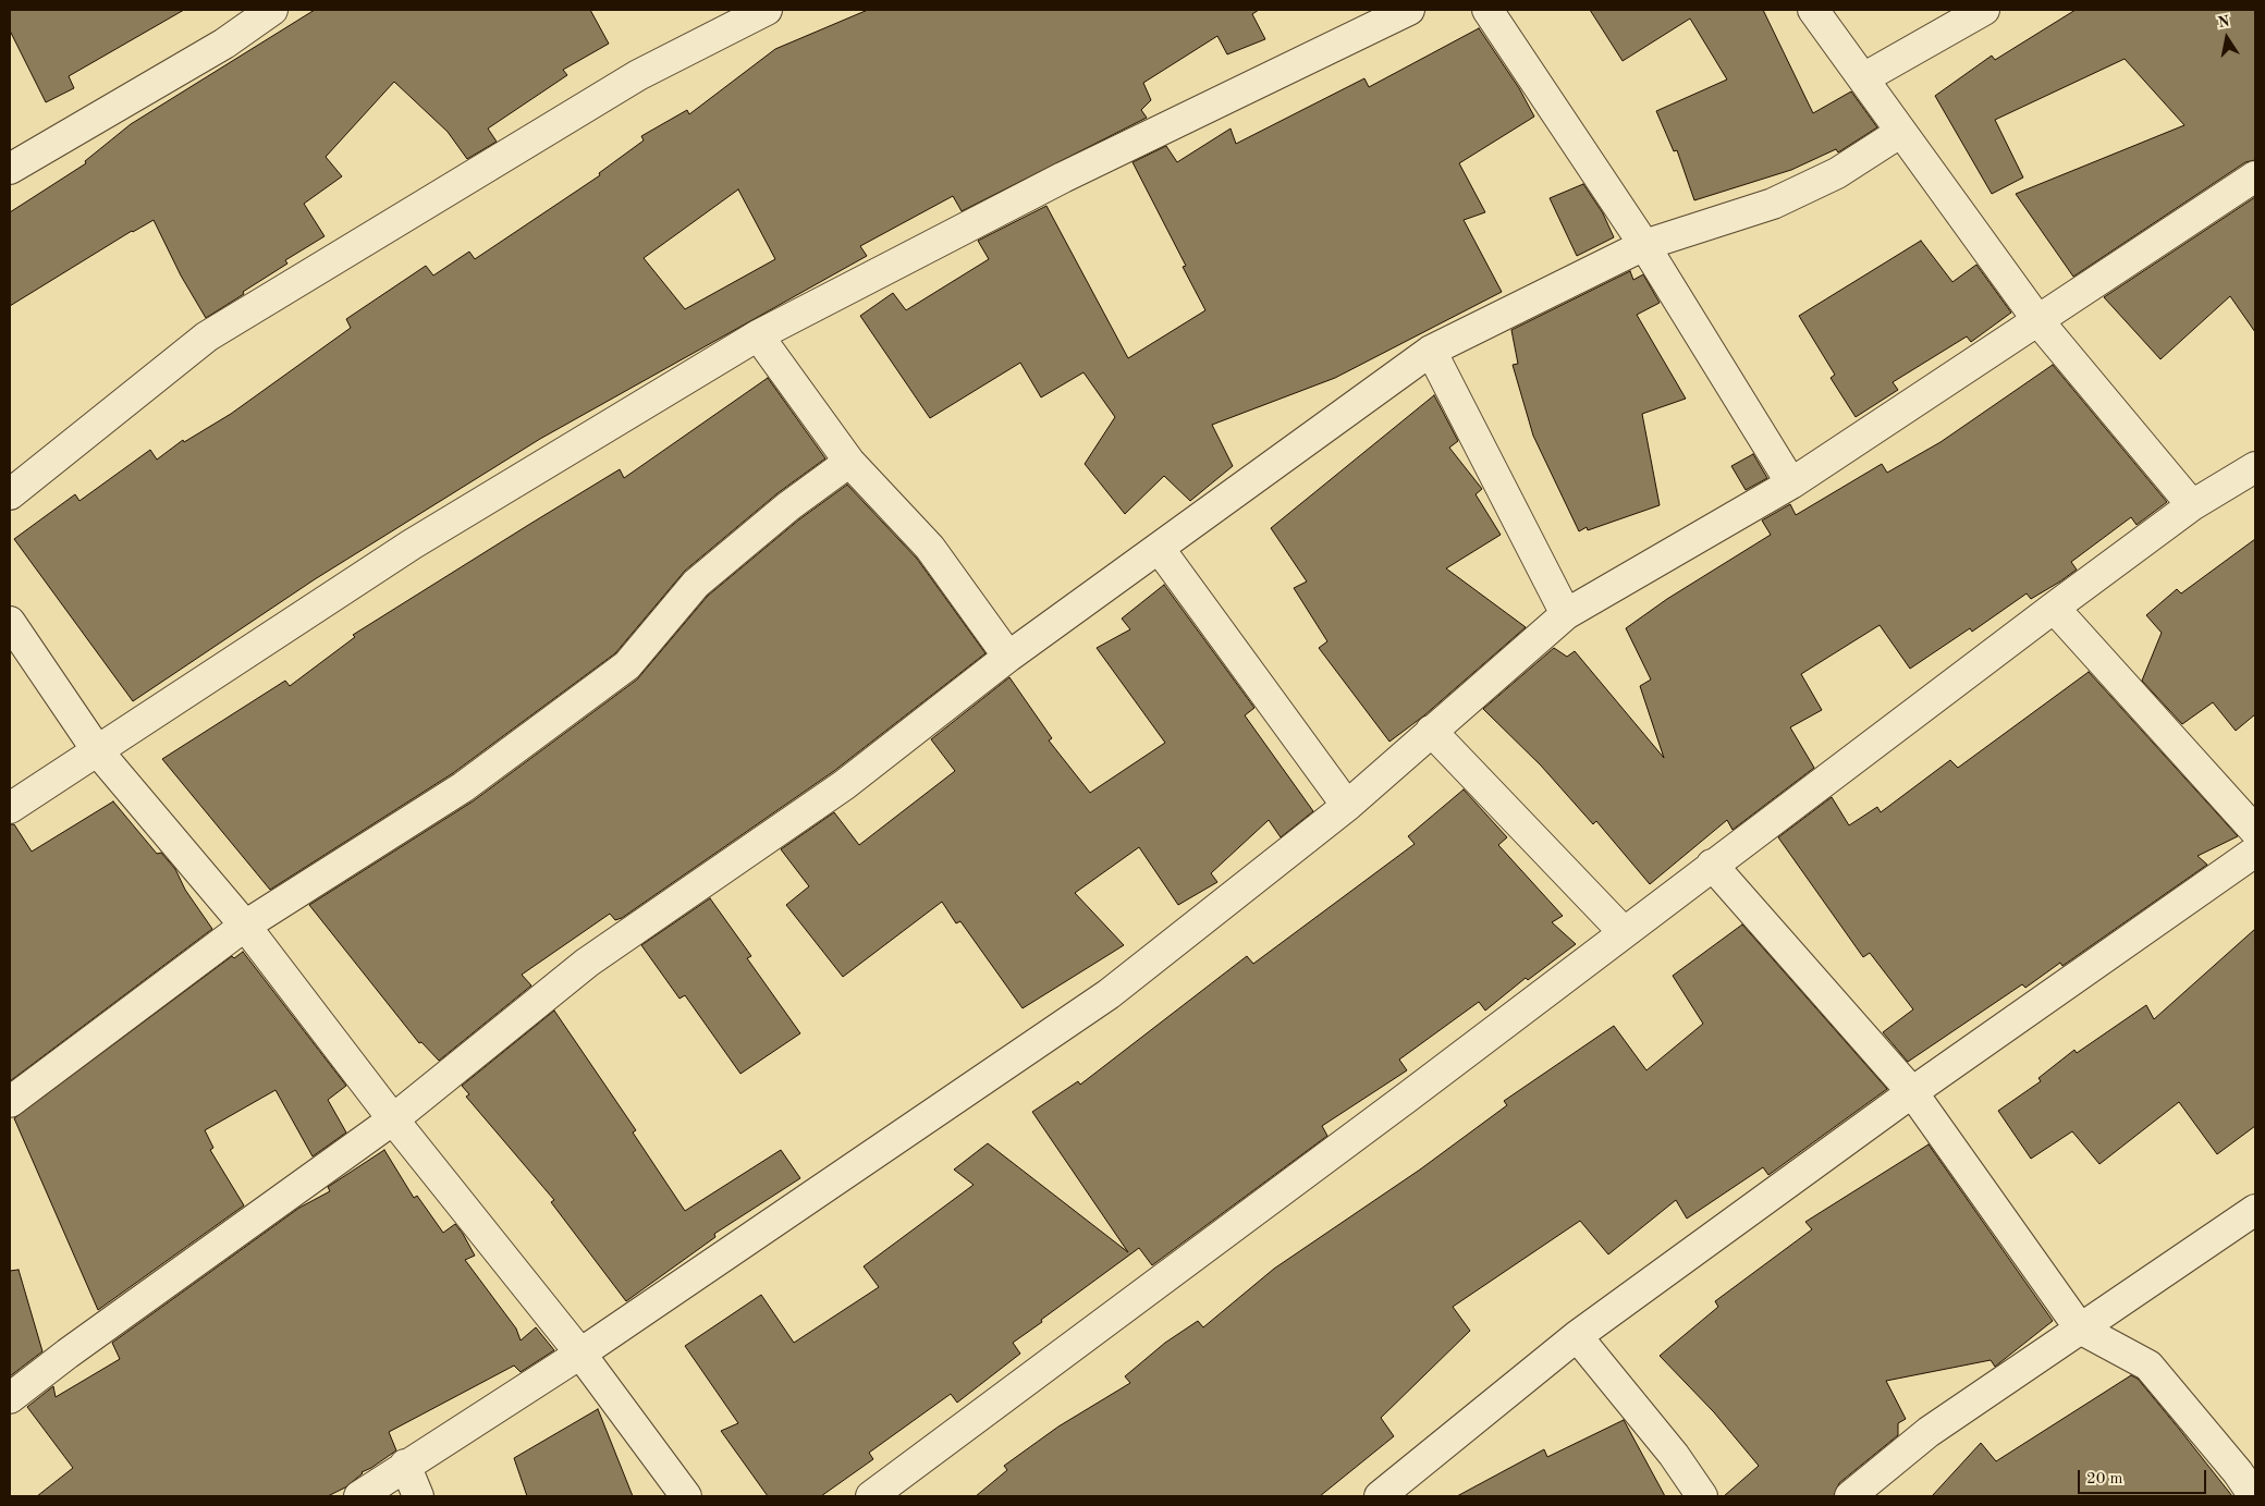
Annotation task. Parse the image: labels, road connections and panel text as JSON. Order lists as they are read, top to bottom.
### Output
{
  "scale_bar": "20 m",
  "north": "top"
}
